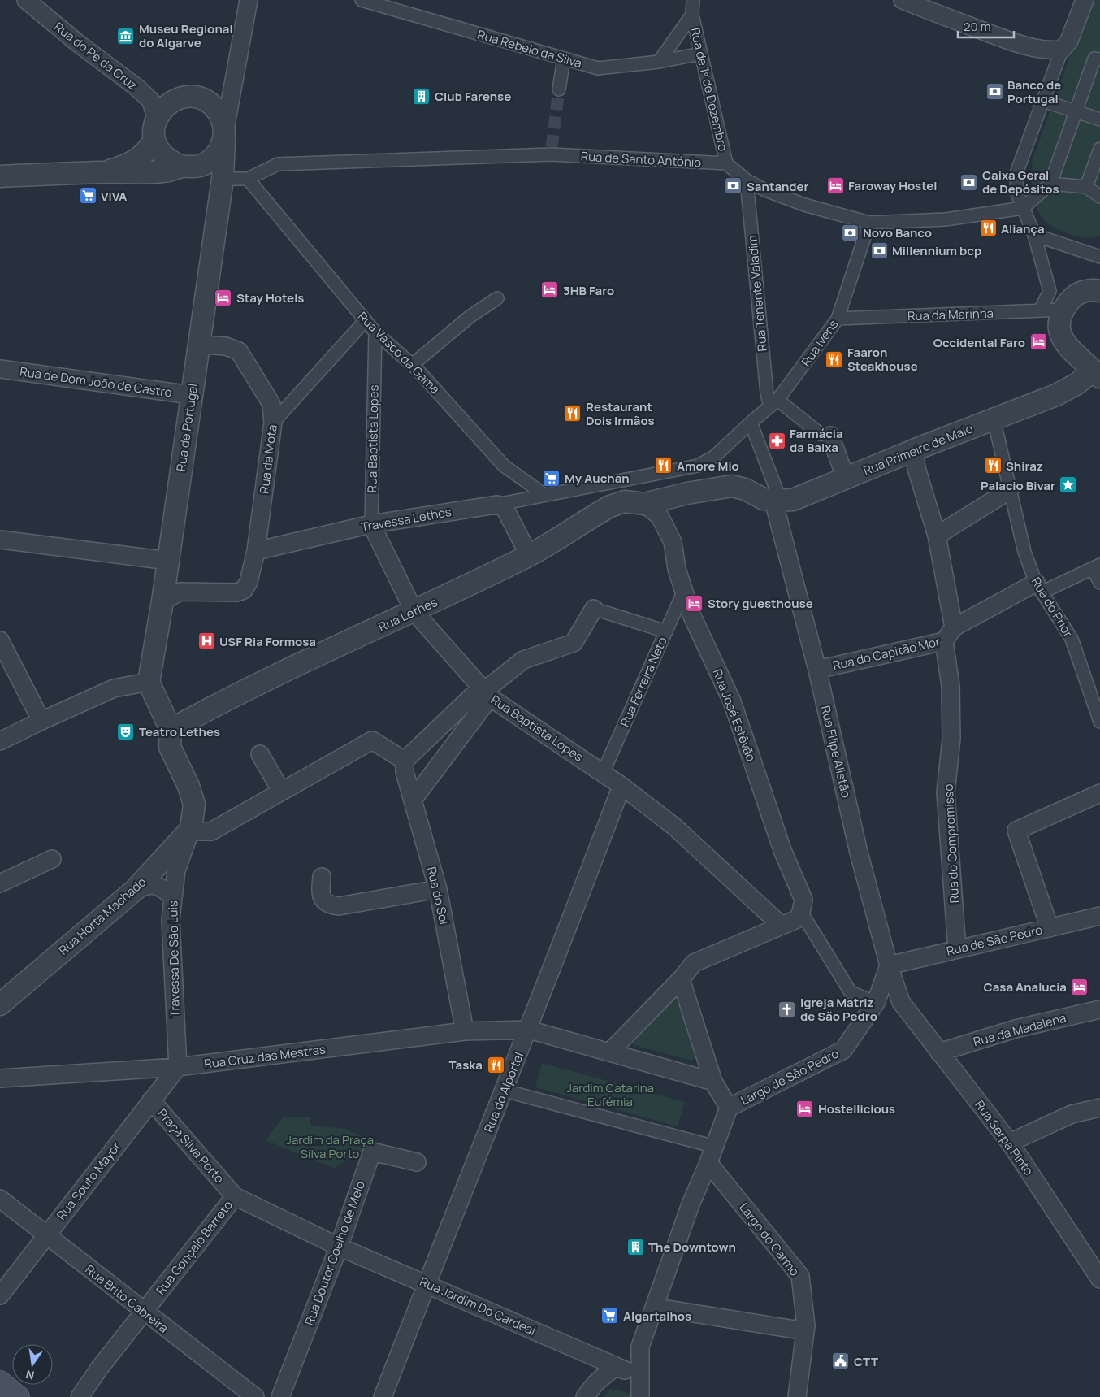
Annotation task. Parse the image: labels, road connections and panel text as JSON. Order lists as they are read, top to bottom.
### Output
{
  "streets": {
    "street": [
      "Rua Rebelo da Silva",
      "Rua do Pé da Cruz",
      "Rua de 1º de Dezembro",
      "Rua de Santo António",
      "Rua Tenente Valadim",
      "Rua da Marinha",
      "Rua Ivens",
      "Rua Vasco da Gama",
      "Rua de Dom João de Castro",
      "Rua de Portugal",
      "Rua Baptista Lopes",
      "Rua Primeiro de Maio",
      "Rua da Mota",
      "Travessa Lethes",
      "Rua do Prior",
      "Rua Lethes",
      "Rua do Capitão Mor",
      "Rua Ferreira Neto",
      "Rua José Estêvão",
      "Rua Filipe Alistão",
      "Rua do Compromisso",
      "Rua do Sol",
      "Rua Horta Machado",
      "Rua de São Pedro",
      "Travessa De São Luís",
      "Rua da Madalena",
      "Rua Cruz das Mestras",
      "Largo de São Pedro",
      "Rua do Alportel",
      "Rua Serpa Pinto",
      "Praça Silva Porto",
      "Rua Souto Mayor",
      "Largo do Carmo",
      "Rua Gonçalo Barreto",
      "Rua Doutor Coelho de Melo",
      "Rua Brito Cabreira",
      "Rua Jardim Do Cardeal"
    ]
  },
  "crossings": [
    ["Rua Rebelo da Silva", "Rua de 1º de Dezembro"],
    ["Rua do Pé da Cruz", "Rua de Portugal"],
    ["Rua de 1º de Dezembro", "Rua de Santo António"],
    ["Rua de Santo António", "Rua Vasco da Gama"],
    ["Rua Tenente Valadim", "Rua Ivens"],
    ["Rua da Marinha", "Rua Ivens"],
    ["Rua Ivens", "Rua Vasco da Gama"],
    ["Rua Ivens", "Travessa Lethes"],
    ["Rua Vasco da Gama", "Rua Baptista Lopes"],
    ["Rua de Dom João de Castro", "Rua de Portugal"],
    ["Rua de Portugal", "Rua da Mota"],
    ["Rua Baptista Lopes", "Travessa Lethes"],
    ["Rua Baptista Lopes", "Rua Lethes"],
    ["Rua Baptista Lopes", "Rua Ferreira Neto"],
    ["Rua Baptista Lopes", "Rua do Alportel"],
    ["Rua Primeiro de Maio", "Rua do Prior"],
    ["Rua Primeiro de Maio", "Rua Lethes"],
    ["Rua Primeiro de Maio", "Rua Filipe Alistão"],
    ["Rua Primeiro de Maio", "Rua do Compromisso"],
    ["Rua da Mota", "Travessa Lethes"],
    ["Rua do Prior", "Rua do Capitão Mor"],
    ["Rua Lethes", "Rua José Estêvão"],
    ["Rua Lethes", "Rua Filipe Alistão"],
    ["Rua do Capitão Mor", "Rua Filipe Alistão"],
    ["Rua do Capitão Mor", "Rua do Compromisso"],
    ["Rua Ferreira Neto", "Rua José Estêvão"],
    ["Rua Filipe Alistão", "Rua de São Pedro"],
    ["Rua Filipe Alistão", "Largo de São Pedro"],
    ["Rua Filipe Alistão", "Rua Serpa Pinto"],
    ["Rua do Compromisso", "Rua de São Pedro"],
    ["Rua do Sol", "Rua Cruz das Mestras"],
    ["Rua Horta Machado", "Travessa De São Luís"],
    ["Rua de São Pedro", "Largo de São Pedro"],
    ["Travessa De São Luís", "Rua Cruz das Mestras"],
    ["Travessa De São Luís", "Rua Souto Mayor"],
    ["Rua da Madalena", "Rua Serpa Pinto"],
    ["Rua Cruz das Mestras", "Rua do Alportel"],
    ["Rua Cruz das Mestras", "Rua Souto Mayor"],
    ["Rua do Alportel", "Rua Jardim Do Cardeal"],
    ["Praça Silva Porto", "Rua Souto Mayor"],
    ["Praça Silva Porto", "Rua Gonçalo Barreto"],
    ["Praça Silva Porto", "Rua Doutor Coelho de Melo"],
    ["Praça Silva Porto", "Rua Jardim Do Cardeal"],
    ["Rua Souto Mayor", "Rua Brito Cabreira"],
    ["Rua Gonçalo Barreto", "Rua Brito Cabreira"],
    ["Rua Doutor Coelho de Melo", "Rua Jardim Do Cardeal"]
  ],
  "parks": ["Jardim Catarina Eufémia", "Jardim da Praça Silva Porto"],
  "places": {
    "museum": ["Museu Regional do Algarve"],
    "bank": [
      "Banco de Portugal",
      "Caixa Geral de Depósitos",
      "Santander",
      "Novo Banco",
      "Millennium bcp"
    ],
    "building": ["Club Farense", "The Downtown"],
    "hotel": [
      "Faroway Hostel",
      "3HB Faro",
      "Stay Hotels",
      "Occidental Faro",
      "Story guesthouse",
      "Casa Analucia",
      "Hostellicious"
    ],
    "supermarket": ["VIVA", "My Auchan", "Algartalhos"],
    "restaurant": [
      "Aliança",
      "Faaron Steakhouse",
      "Restaurant Dois Irmãos",
      "Amore Mio",
      "Shiraz",
      "Taska"
    ],
    "pharmacy": ["Farmácia da Baixa"],
    "place": ["Palacio Bivar"],
    "hospital": ["USF Ria Formosa"],
    "theatre": ["Teatro Lethes"],
    "church": ["Igreja Matriz de São Pedro"],
    "public building": ["CTT"]
  },
  "scale_bar": "20 m",
  "north": "bottom"
}
